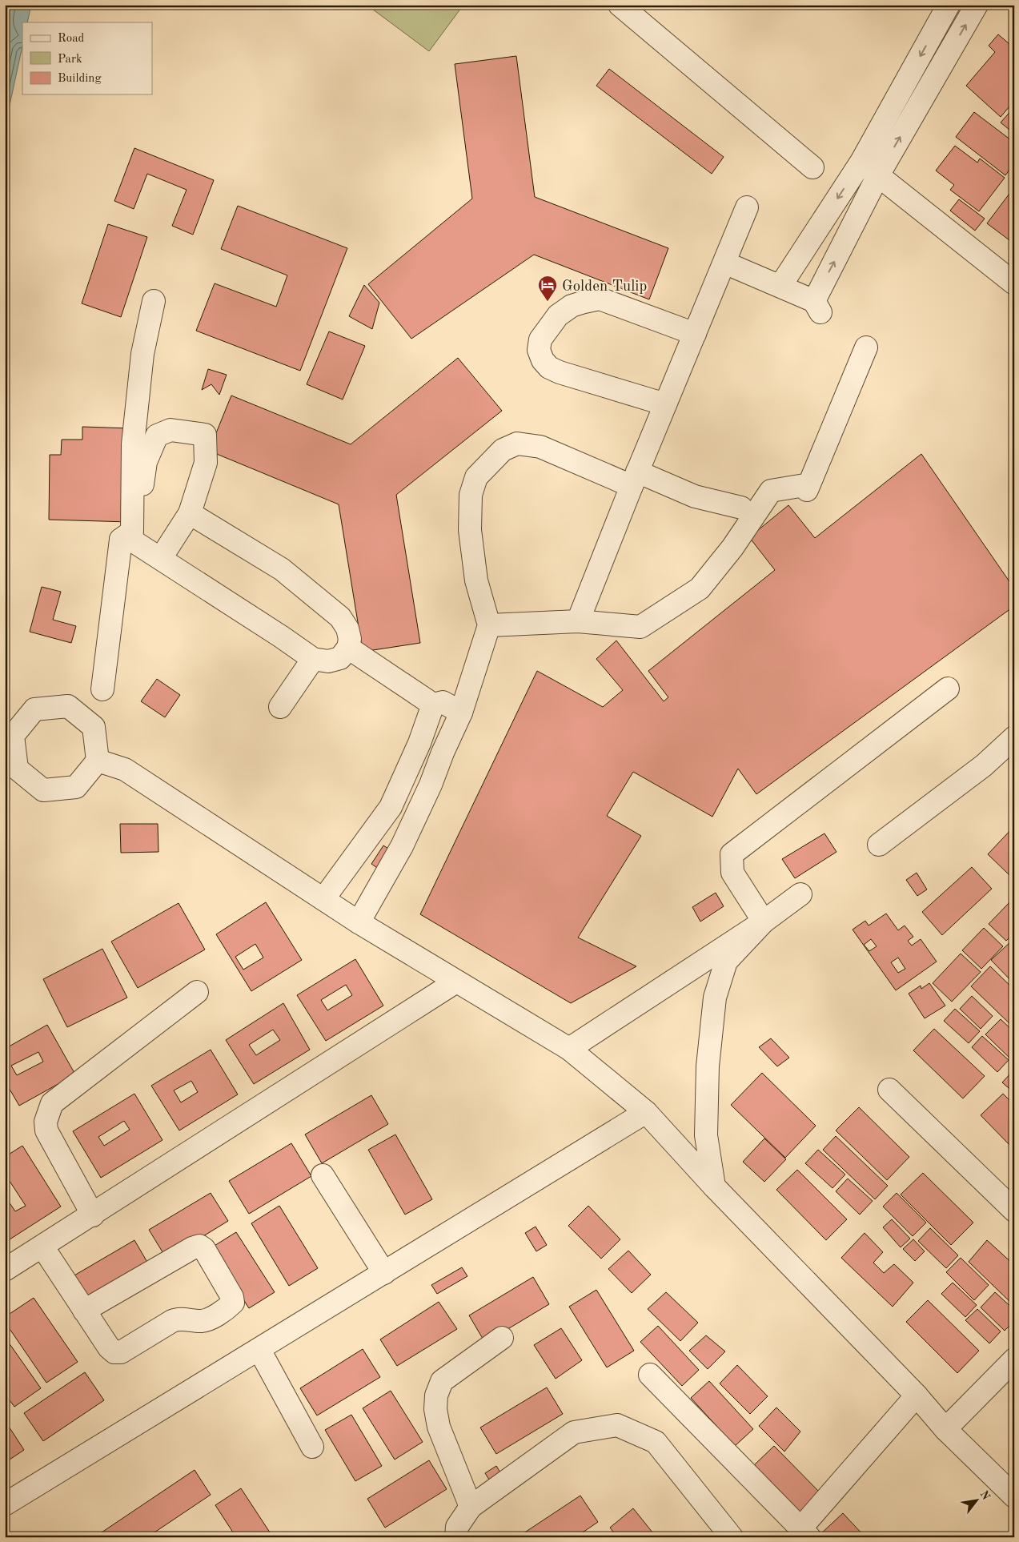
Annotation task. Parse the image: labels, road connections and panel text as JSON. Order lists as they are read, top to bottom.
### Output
{
  "places": {
    "hotel": ["Golden Tulip"]
  },
  "legend": ["Road", "Park", "Building"],
  "north": "top right"
}
